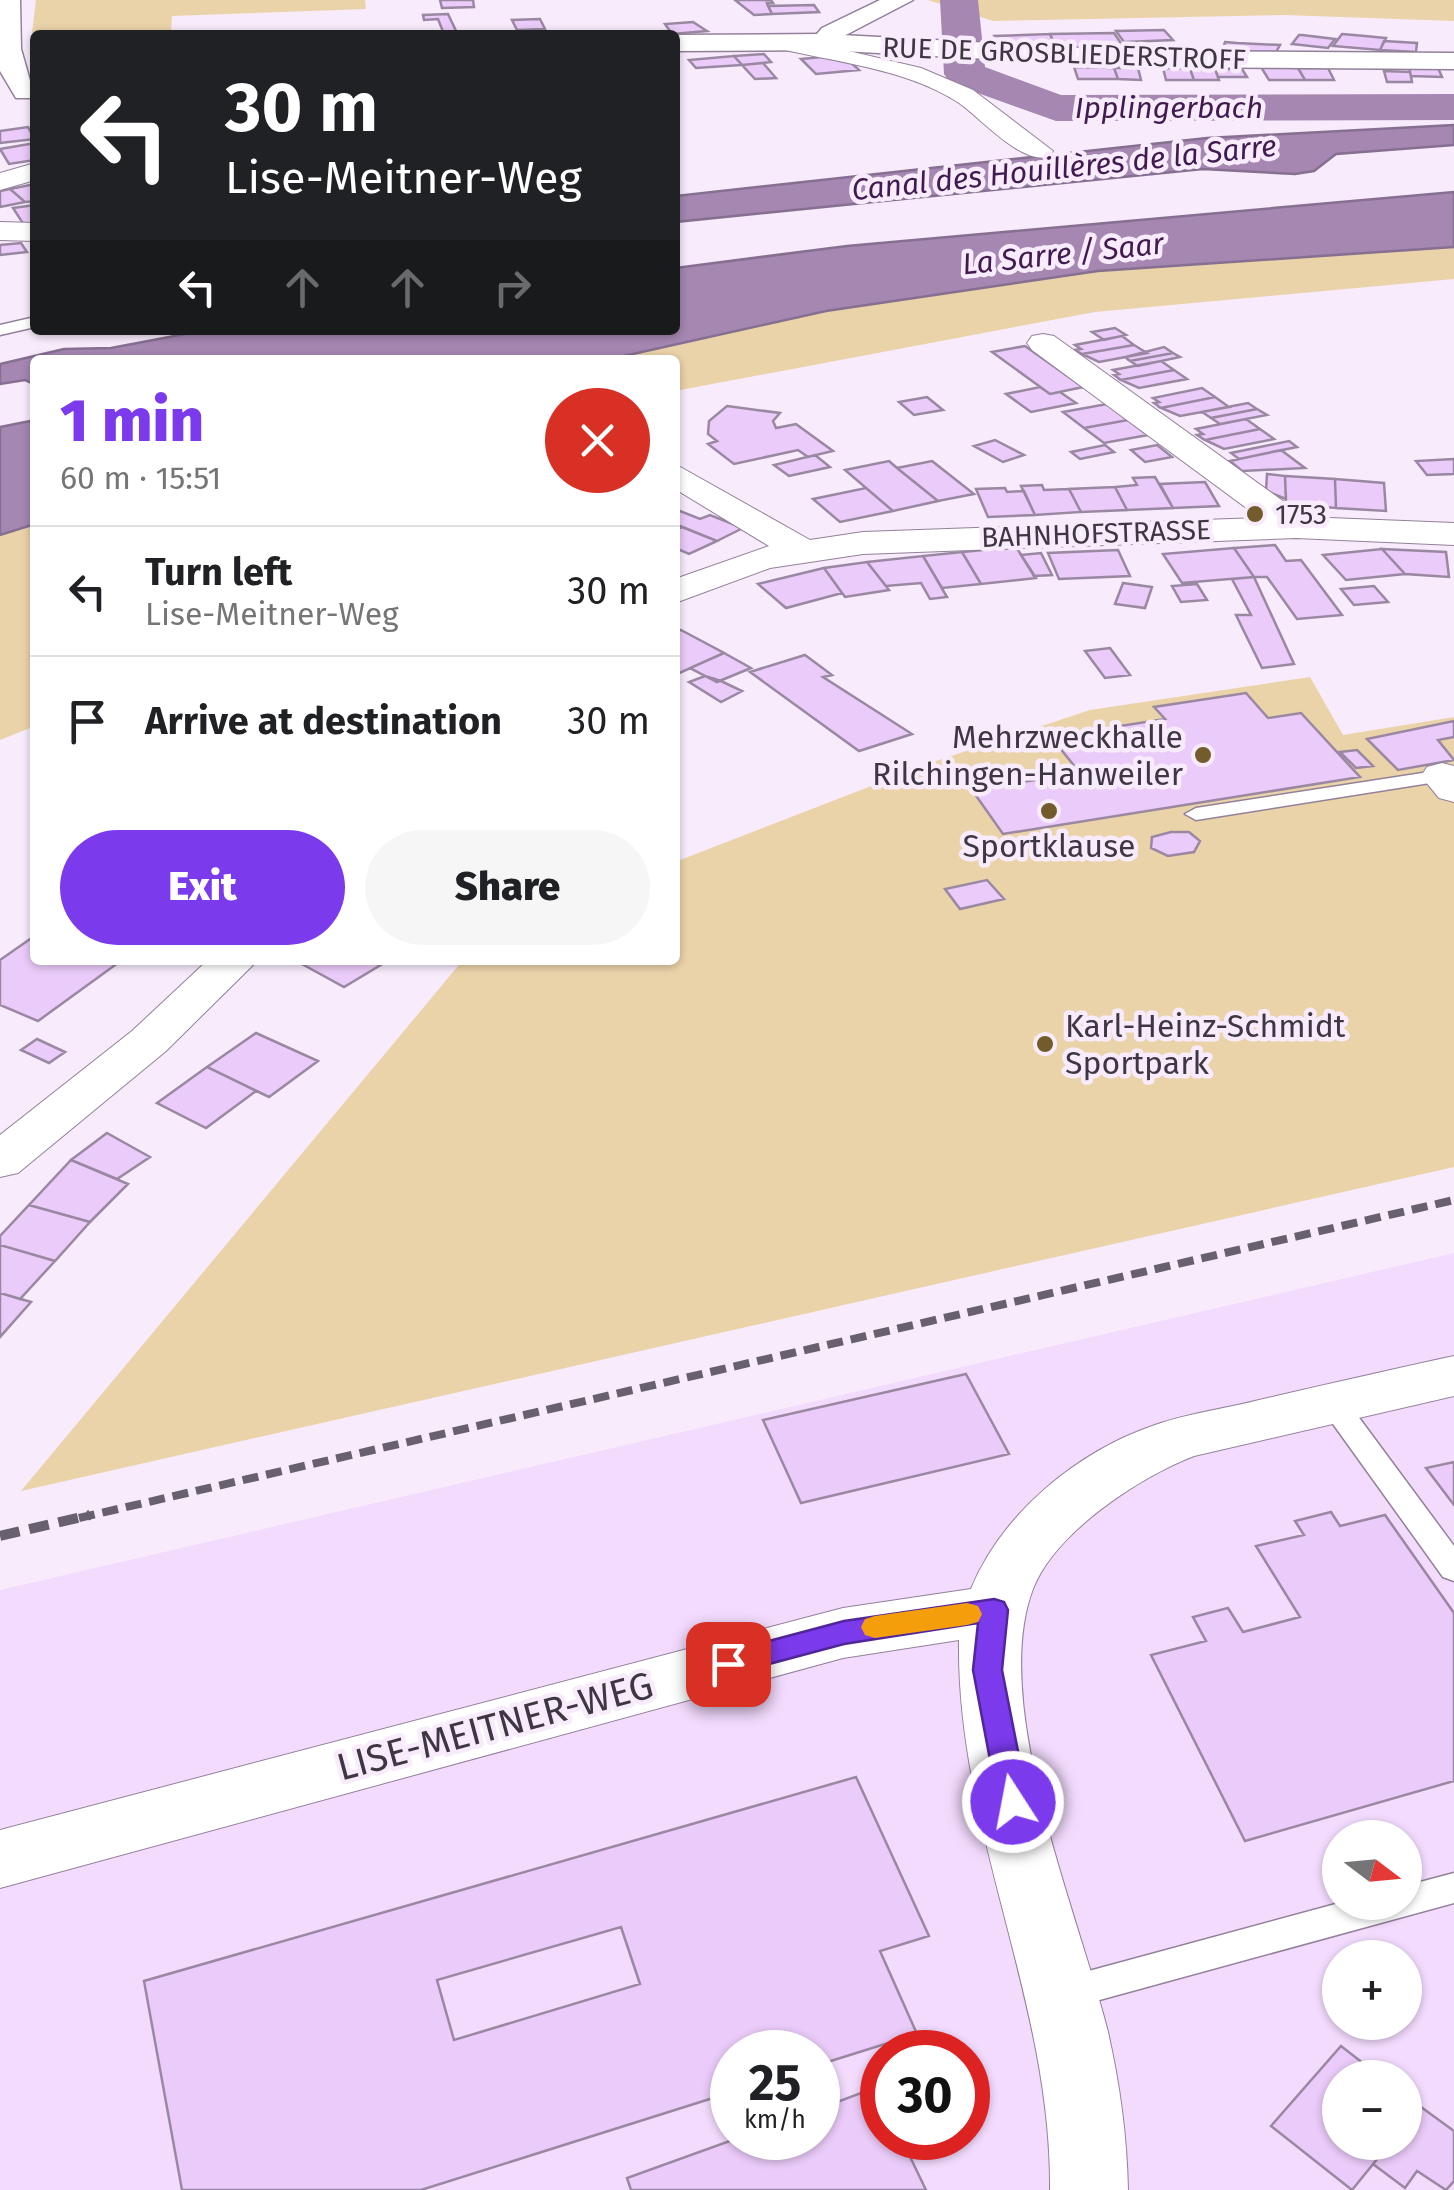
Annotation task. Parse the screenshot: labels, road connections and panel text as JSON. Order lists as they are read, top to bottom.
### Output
{
  "streets": {
    "main road": ["RUE DE GROSBLIEDERSTROFF"],
    "street": ["BAHNHOFSTRASSE", "LISE-MEITNER-WEG"]
  },
  "water": ["Ipplingerbach", "Canal des Houillères de la Sarre", "La Sarre / Saar"],
  "places": [
    "1753",
    "Mehrzweckhalle Rilchingen-Hanweiler",
    "Sportklause",
    "Karl-Heinz-Schmidt Sportpark"
  ],
  "north": "right",
  "page": {
    "turn": ["30 m", "Lise-Meitner-Weg"],
    "heading": ["1 min", "60 m · 15:51"],
    "list": [
      {
        "name": "Turn left",
        "note": "Lise-Meitner-Weg",
        "value": "30 m"
      },
      {
        "name": "Arrive at destination",
        "value": "30 m"
      }
    ],
    "buttons": ["Exit", "Share"],
    "map_buttons": ["+", "−"],
    "speed": "25 km/h",
    "limit": "30"
  }
}
